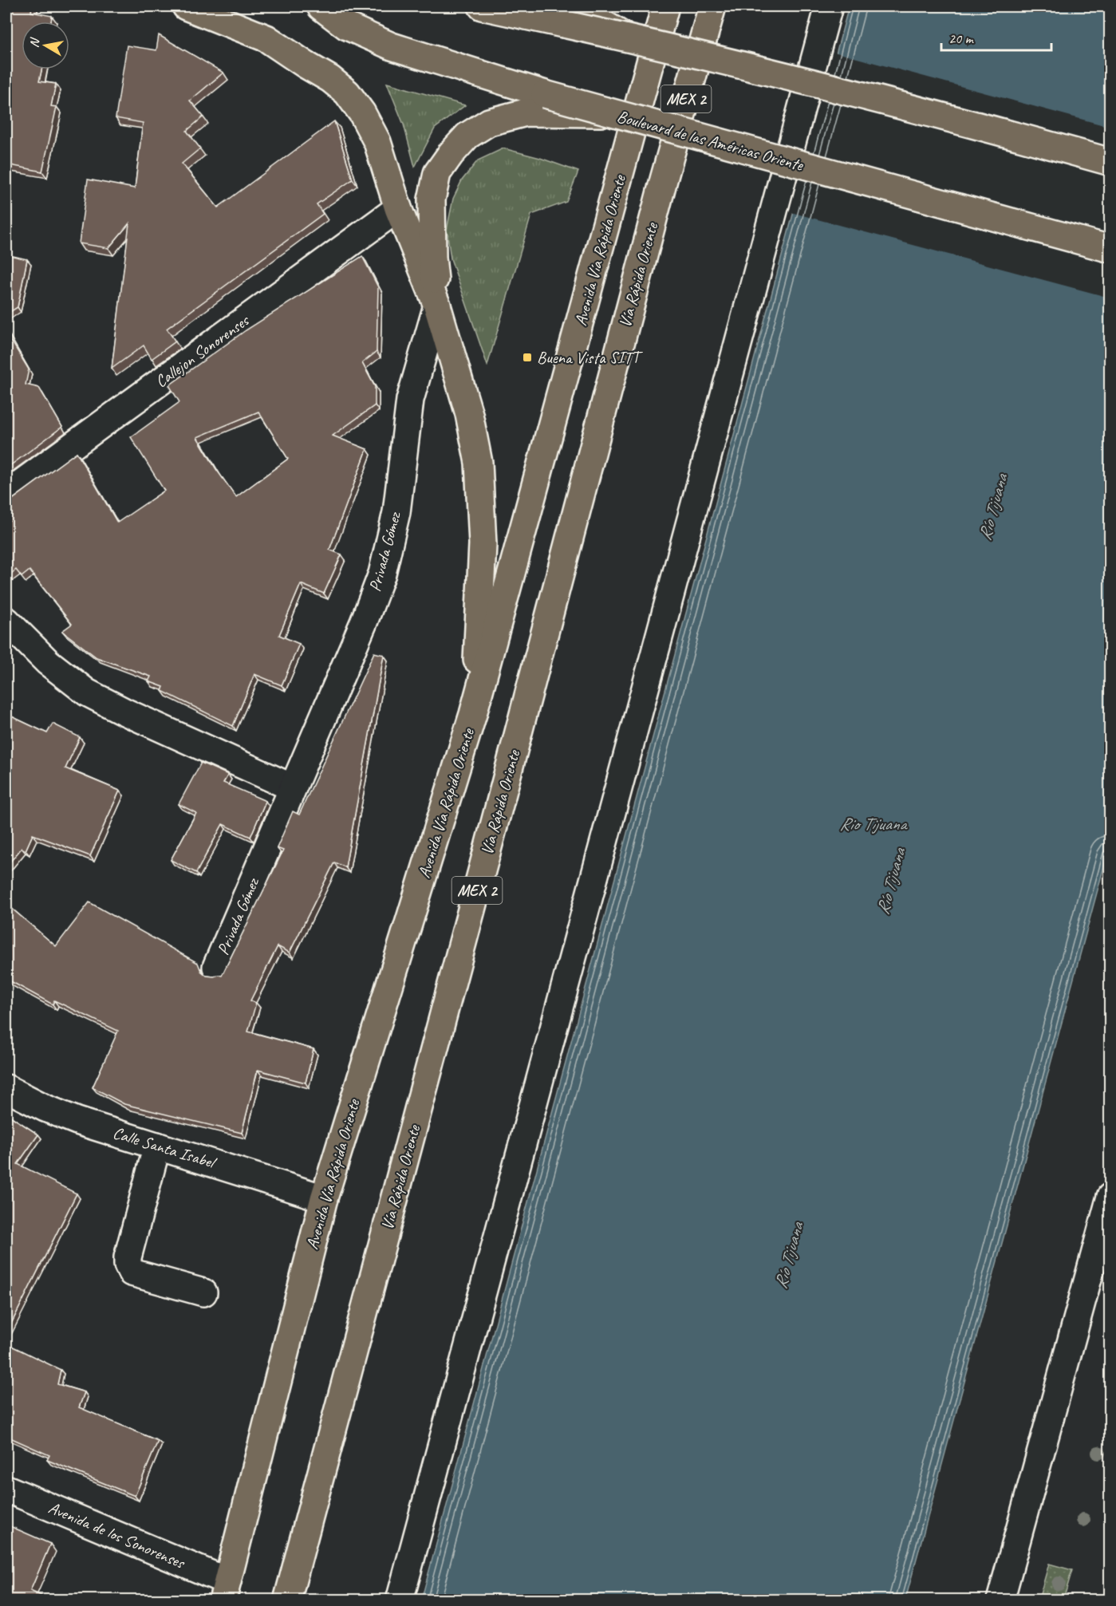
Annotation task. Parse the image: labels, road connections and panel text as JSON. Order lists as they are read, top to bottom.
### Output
{
  "streets": {
    "main road": [
      "MEX 2",
      "Boulevard de las Américas Oriente",
      "Avenida Vía Rápida Oriente",
      "Vía Rápida Oriente"
    ],
    "street": [
      "Callejon Sonorenses",
      "Privada Gómez",
      "Calle Santa Isabel",
      "Avenida de los Sonorenses"
    ]
  },
  "crossings": [
    ["Avenida Vía Rápida Oriente", "Calle Santa Isabel"],
    ["Avenida Vía Rápida Oriente", "Avenida de los Sonorenses"]
  ],
  "water": ["Río Tijuana", "Rio Tijuana"],
  "places": {
    "transit": ["Buena Vista SITT"]
  },
  "scale_bar": "20 m",
  "north": "left"
}
